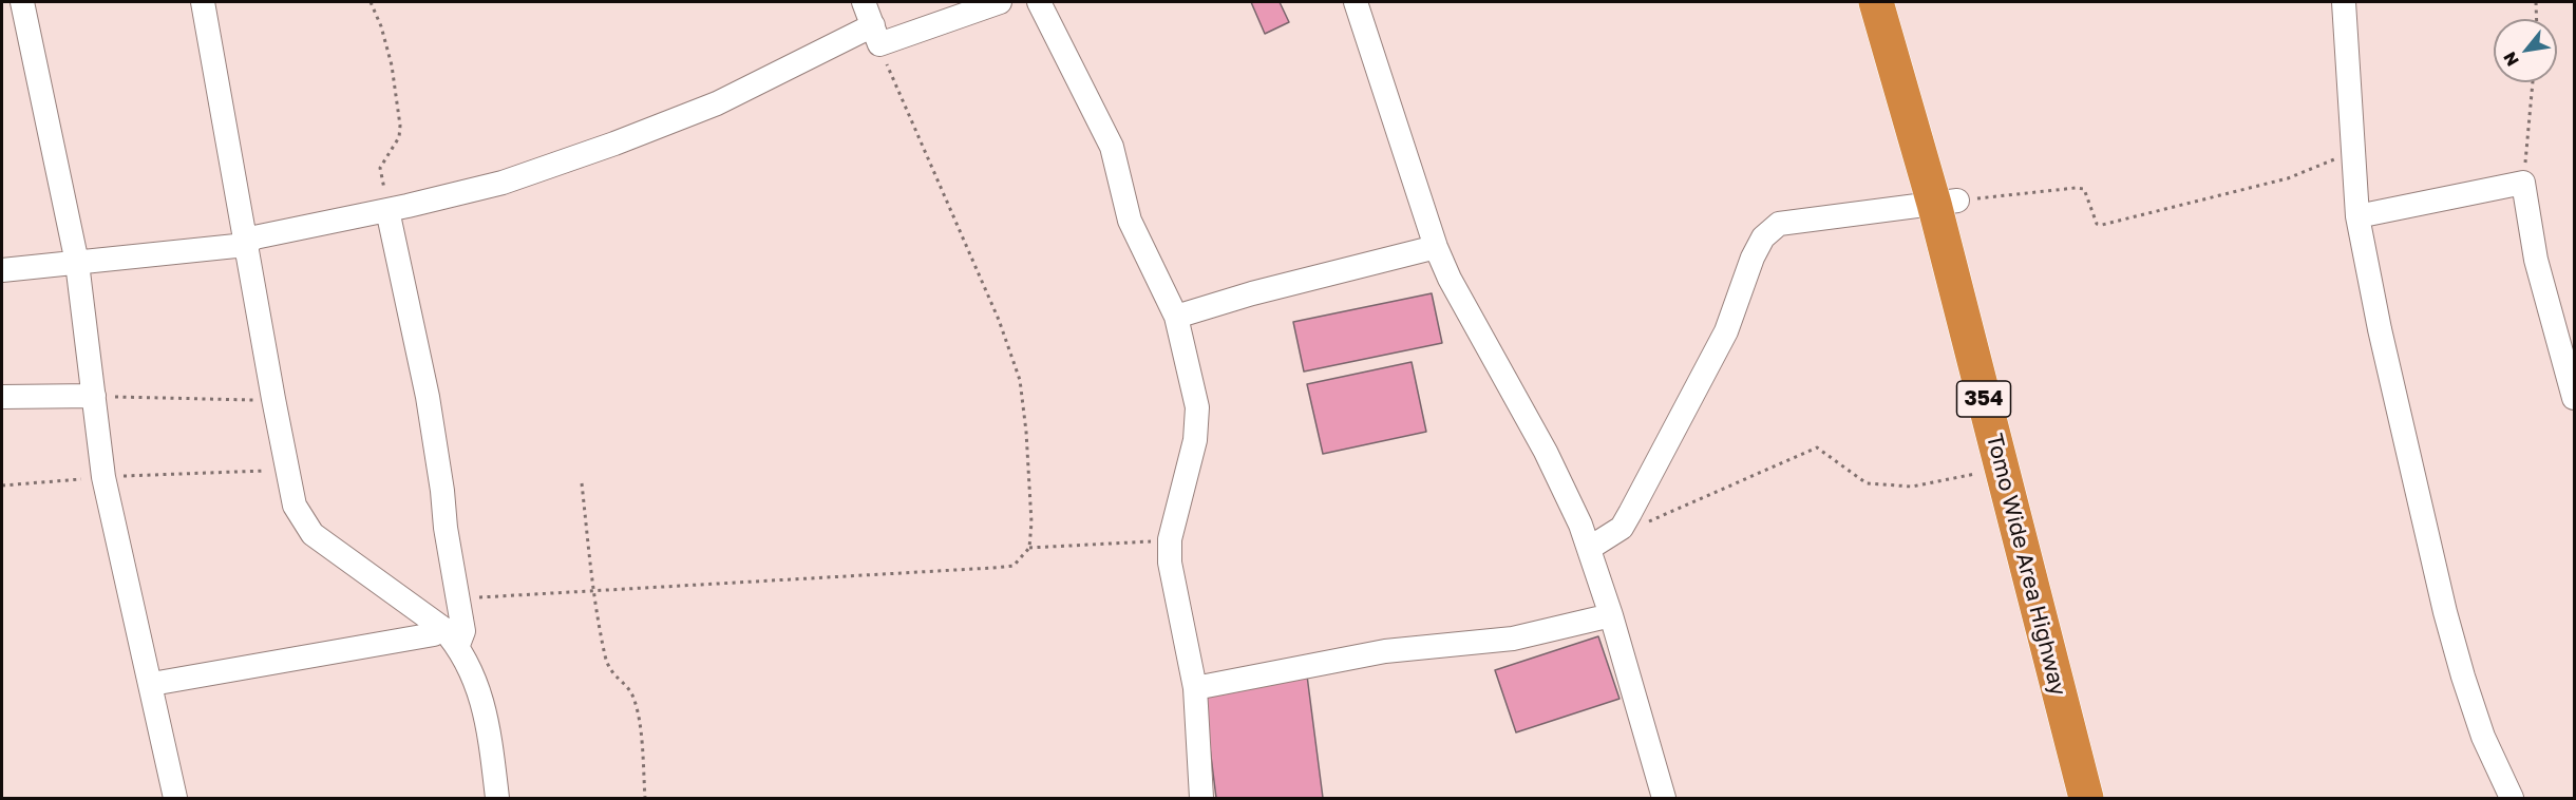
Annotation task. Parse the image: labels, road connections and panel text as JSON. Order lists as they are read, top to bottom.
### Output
{
  "streets": {
    "highway": ["354", "Tomo Wide Area Highway"]
  },
  "north": "bottom left"
}
